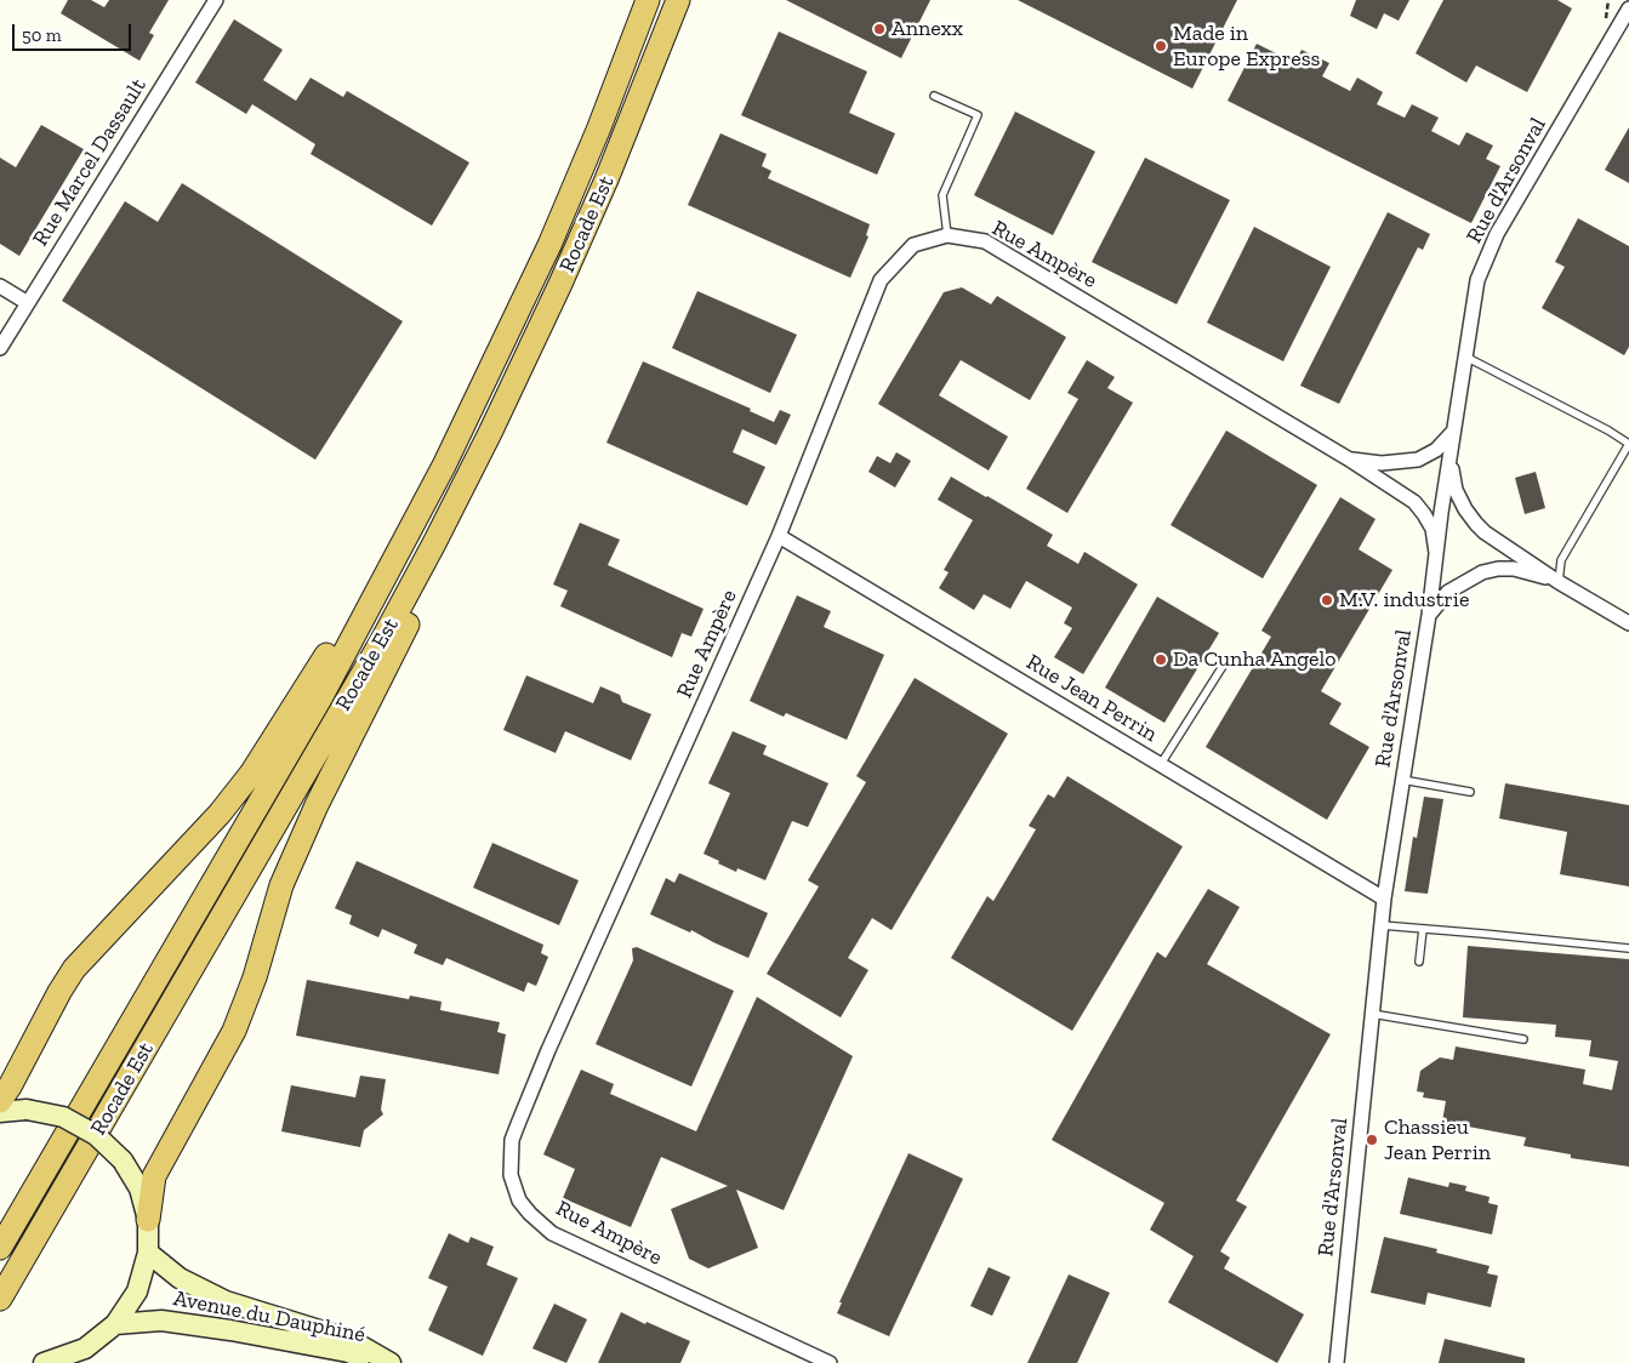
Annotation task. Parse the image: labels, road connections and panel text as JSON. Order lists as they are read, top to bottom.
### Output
{
  "streets": {
    "highway": ["Rocade Est"],
    "main road": ["Avenue du Dauphiné"],
    "street": [
      "Rue Marcel Dassault",
      "Rue d'Arsonval",
      "Rue Ampère",
      "Rue Jean Perrin"
    ]
  },
  "crossings": [
    ["Rue d'Arsonval", "Rue Ampère"],
    ["Rue d'Arsonval", "Rue Jean Perrin"],
    ["Rue Ampère", "Rue Jean Perrin"]
  ],
  "places": [
    "Annexx",
    "Made in Europe Express",
    "M.V. industrie",
    "Da Cunha Angelo",
    "Chassieu Jean Perrin"
  ],
  "scale_bar": "50 m"
}
